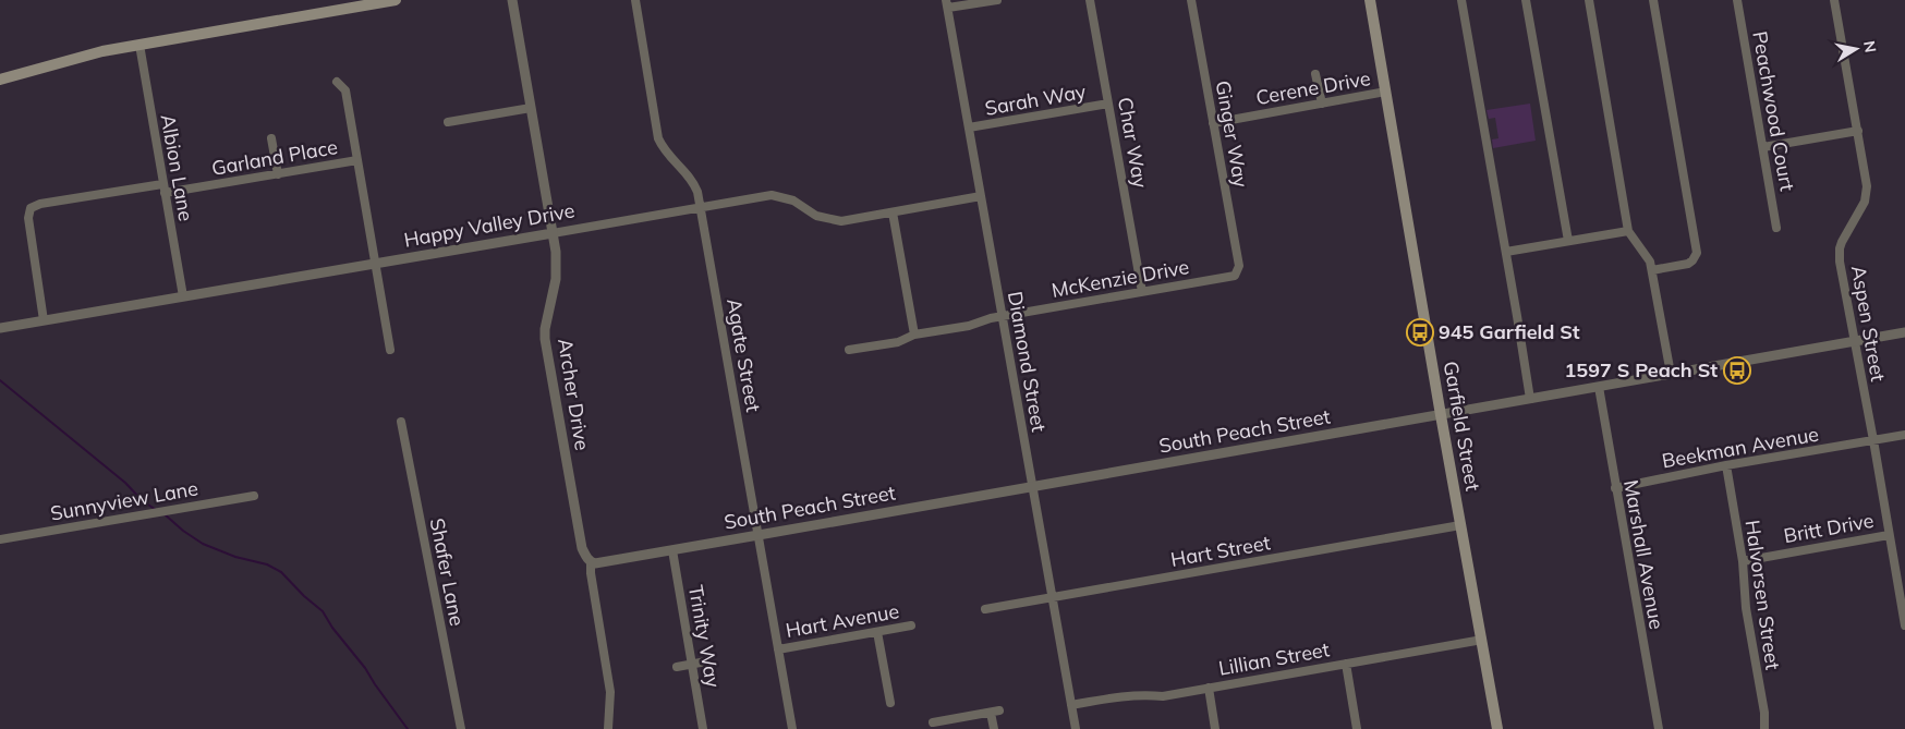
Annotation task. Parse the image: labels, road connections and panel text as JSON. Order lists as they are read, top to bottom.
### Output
{
  "streets": {
    "main road": ["Garfield Street"],
    "street": [
      "Cerene Drive",
      "Sarah Way",
      "Peachwood Court",
      "Ginger Way",
      "Char Way",
      "Garland Place",
      "Albion Lane",
      "Happy Valley Drive",
      "McKenzie Drive",
      "Aspen Street",
      "Agate Street",
      "Diamond Street",
      "Archer Drive",
      "South Peach Street",
      "Beekman Avenue",
      "Sunnyview Lane",
      "Britt Drive",
      "Hart Street",
      "Marshall Avenue",
      "Shafer Lane",
      "Halvorsen Street",
      "Hart Avenue",
      "Trinity Way",
      "Lillian Street"
    ]
  },
  "crossings": [
    ["Cerene Drive", "Ginger Way"],
    ["Cerene Drive", "Garfield Street"],
    ["Sarah Way", "Char Way"],
    ["Sarah Way", "Diamond Street"],
    ["Ginger Way", "McKenzie Drive"],
    ["Char Way", "McKenzie Drive"],
    ["Garland Place", "Albion Lane"],
    ["Garland Place", "Happy Valley Drive"],
    ["Albion Lane", "Happy Valley Drive"],
    ["Happy Valley Drive", "Agate Street"],
    ["Happy Valley Drive", "Diamond Street"],
    ["Happy Valley Drive", "Archer Drive"],
    ["McKenzie Drive", "Diamond Street"],
    ["Aspen Street", "South Peach Street"],
    ["Aspen Street", "Beekman Avenue"],
    ["Aspen Street", "Britt Drive"],
    ["Agate Street", "South Peach Street"],
    ["Agate Street", "Hart Avenue"],
    ["Diamond Street", "South Peach Street"],
    ["Diamond Street", "Hart Street"],
    ["Diamond Street", "Lillian Street"],
    ["Archer Drive", "South Peach Street"],
    ["Garfield Street", "South Peach Street"],
    ["Garfield Street", "Hart Street"],
    ["Garfield Street", "Lillian Street"],
    ["South Peach Street", "Marshall Avenue"],
    ["South Peach Street", "Trinity Way"],
    ["Beekman Avenue", "Marshall Avenue"],
    ["Beekman Avenue", "Halvorsen Street"],
    ["Britt Drive", "Halvorsen Street"]
  ],
  "places": {
    "bus stop": ["945 Garfield St", "1597 S Peach St"]
  },
  "north": "right"
}
